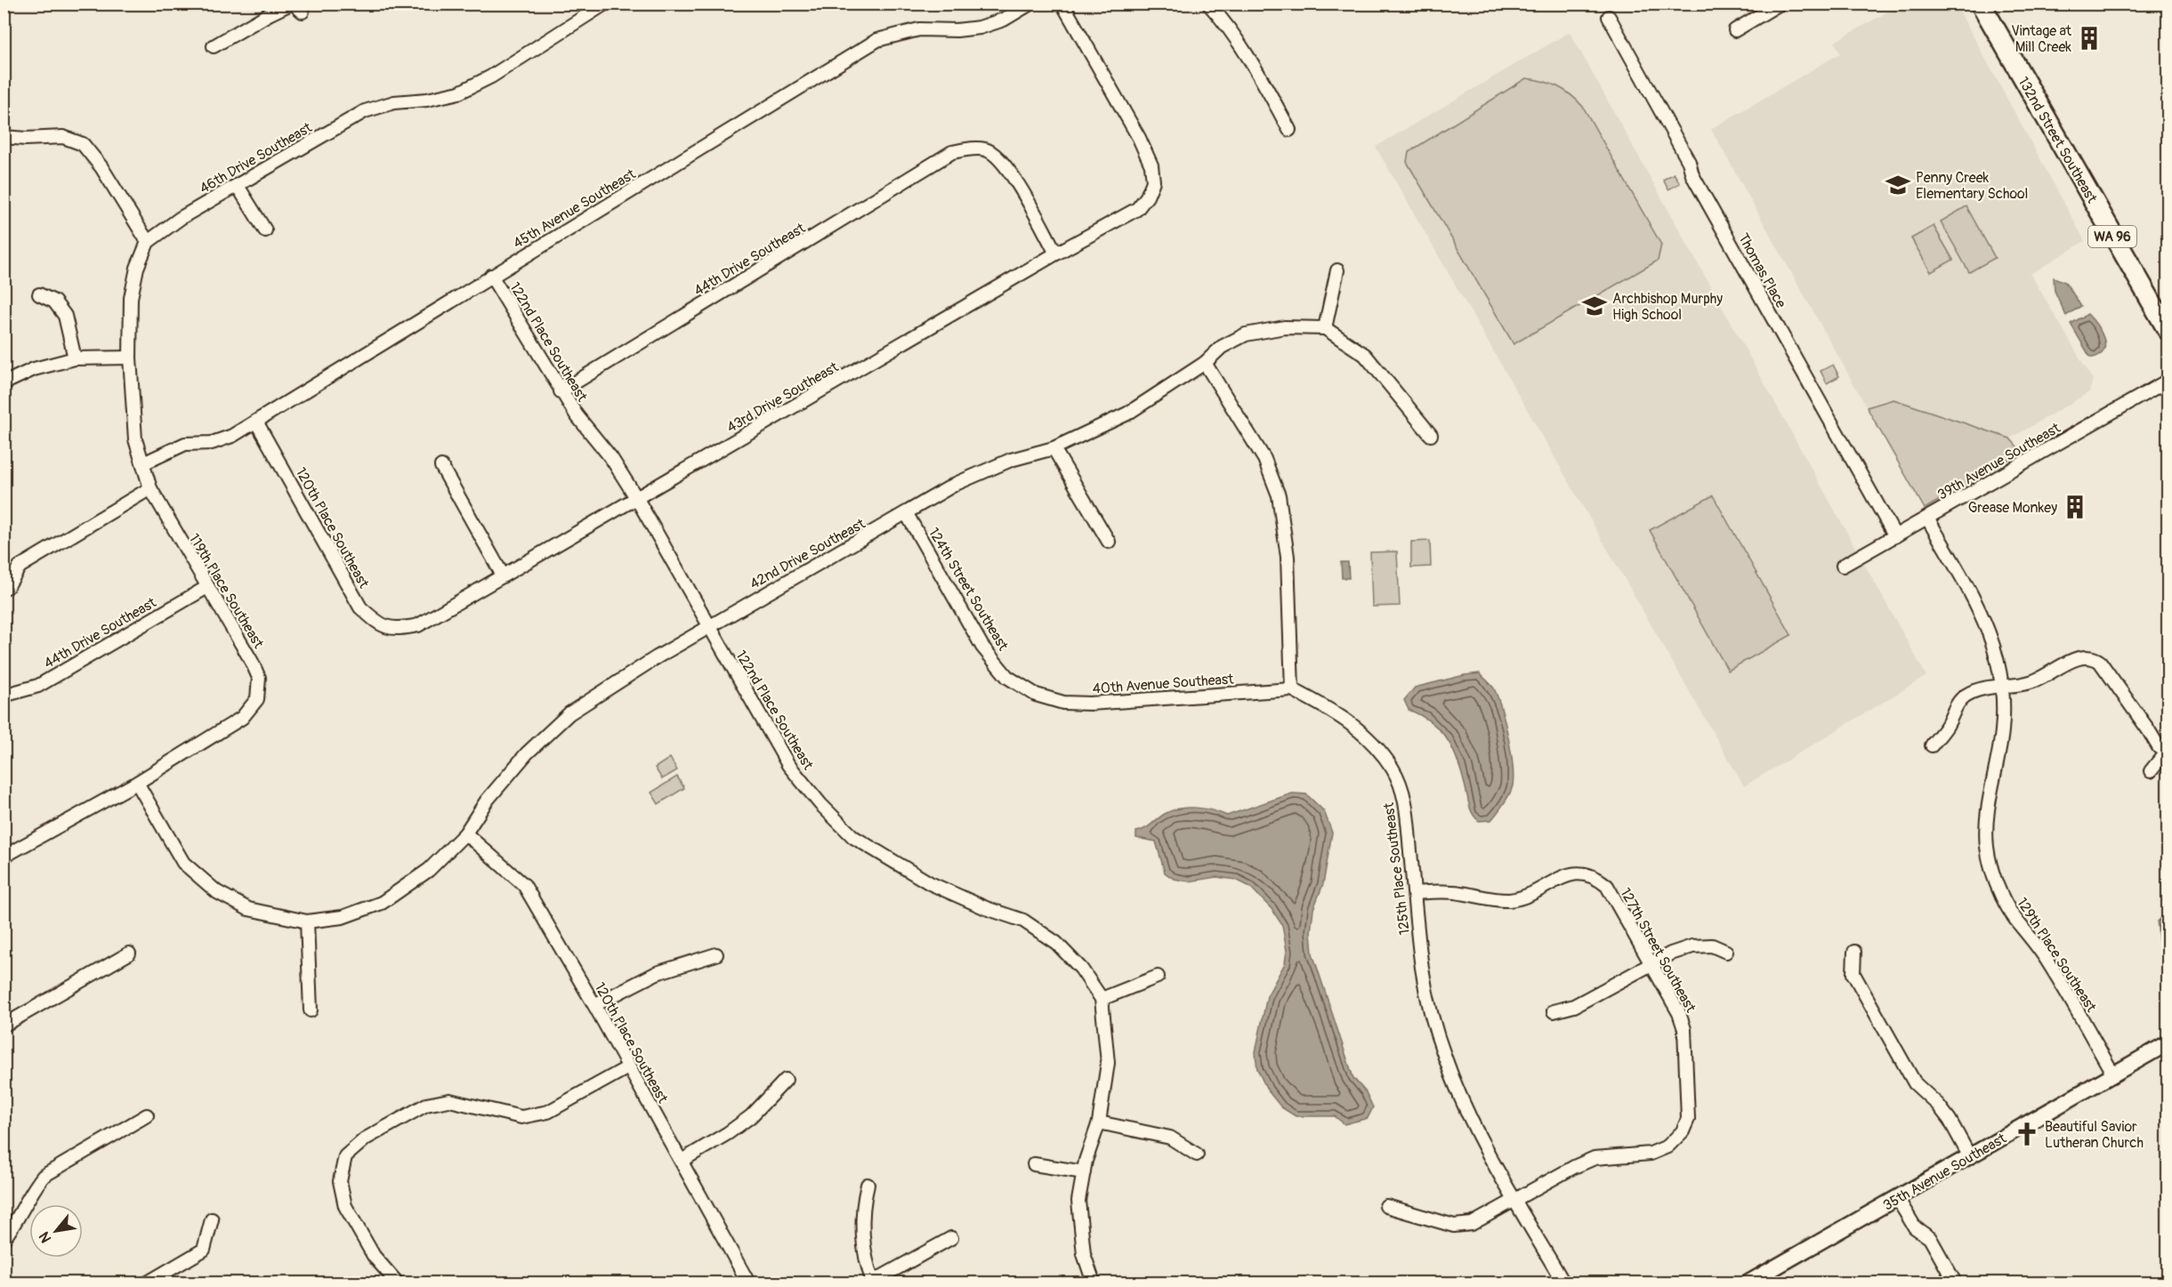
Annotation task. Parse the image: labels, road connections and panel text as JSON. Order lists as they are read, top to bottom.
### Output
{
  "streets": {
    "main road": ["132nd Street Southeast", "WA 96"],
    "street": [
      "46th Drive Southeast",
      "45th Avenue Southeast",
      "44th Drive Southeast",
      "Thomas Place",
      "122nd Place Southeast",
      "43rd Drive Southeast",
      "39th Avenue Southeast",
      "120th Place Southeast",
      "42nd Drive Southeast",
      "124th Street Southeast",
      "119th Place Southeast",
      "40th Avenue Southeast",
      "125th Place Southeast",
      "127th Street Southeast",
      "129th Place Southeast",
      "35th Avenue Southeast"
    ]
  },
  "crossings": [
    ["45th Avenue Southeast", "122nd Place Southeast"],
    ["45th Avenue Southeast", "120th Place Southeast"],
    ["45th Avenue Southeast", "119th Place Southeast"],
    ["44th Drive Southeast", "122nd Place Southeast"],
    ["44th Drive Southeast", "43rd Drive Southeast"],
    ["44th Drive Southeast", "119th Place Southeast"],
    ["Thomas Place", "39th Avenue Southeast"],
    ["122nd Place Southeast", "43rd Drive Southeast"],
    ["122nd Place Southeast", "42nd Drive Southeast"],
    ["43rd Drive Southeast", "120th Place Southeast"],
    ["39th Avenue Southeast", "129th Place Southeast"],
    ["120th Place Southeast", "42nd Drive Southeast"],
    ["42nd Drive Southeast", "124th Street Southeast"],
    ["42nd Drive Southeast", "119th Place Southeast"],
    ["124th Street Southeast", "40th Avenue Southeast"],
    ["40th Avenue Southeast", "125th Place Southeast"],
    ["125th Place Southeast", "127th Street Southeast"],
    ["129th Place Southeast", "35th Avenue Southeast"]
  ],
  "places": {
    "building": ["Vintage at Mill Creek", "Grease Monkey"],
    "school or university": ["Penny Creek Elementary School", "Archbishop Murphy High School"],
    "church": ["Beautiful Savior Lutheran Church"]
  },
  "north": "bottom left"
}
